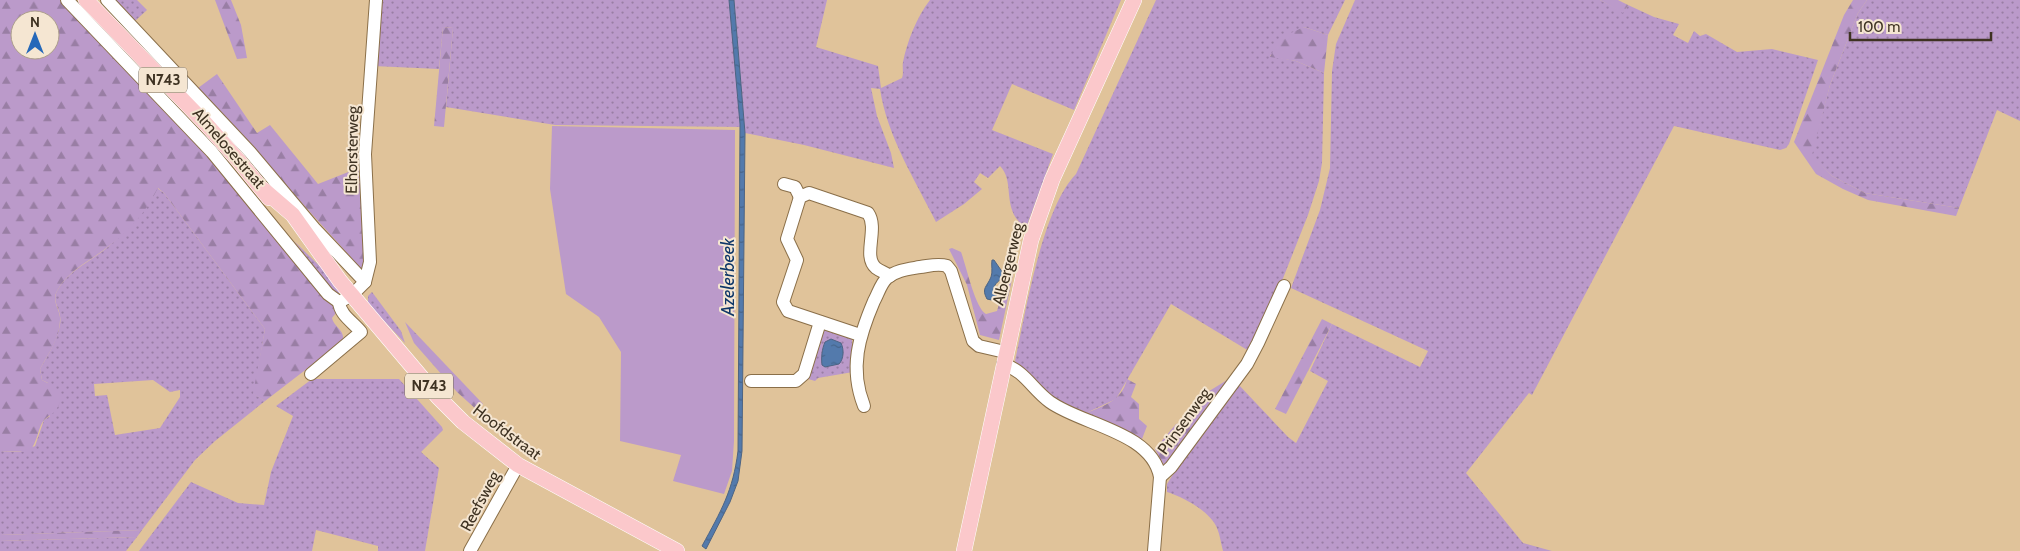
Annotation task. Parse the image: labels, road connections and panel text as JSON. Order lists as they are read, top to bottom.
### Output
{
  "streets": {
    "main road": [
      "N743",
      "Almelosestraat",
      "Albergerweg",
      "Hoofdstraat"
    ],
    "street": ["Elhorsterweg", "Prinsenweg", "Reefsweg"]
  },
  "crossings": [
    ["Almelosestraat", "Elhorsterweg"],
    ["Almelosestraat", "Hoofdstraat"],
    ["Albergerweg", "Prinsenweg"],
    ["Hoofdstraat", "Reefsweg"]
  ],
  "water": ["Azelerbeek"],
  "scale_bar": "100 m",
  "north": "top"
}
